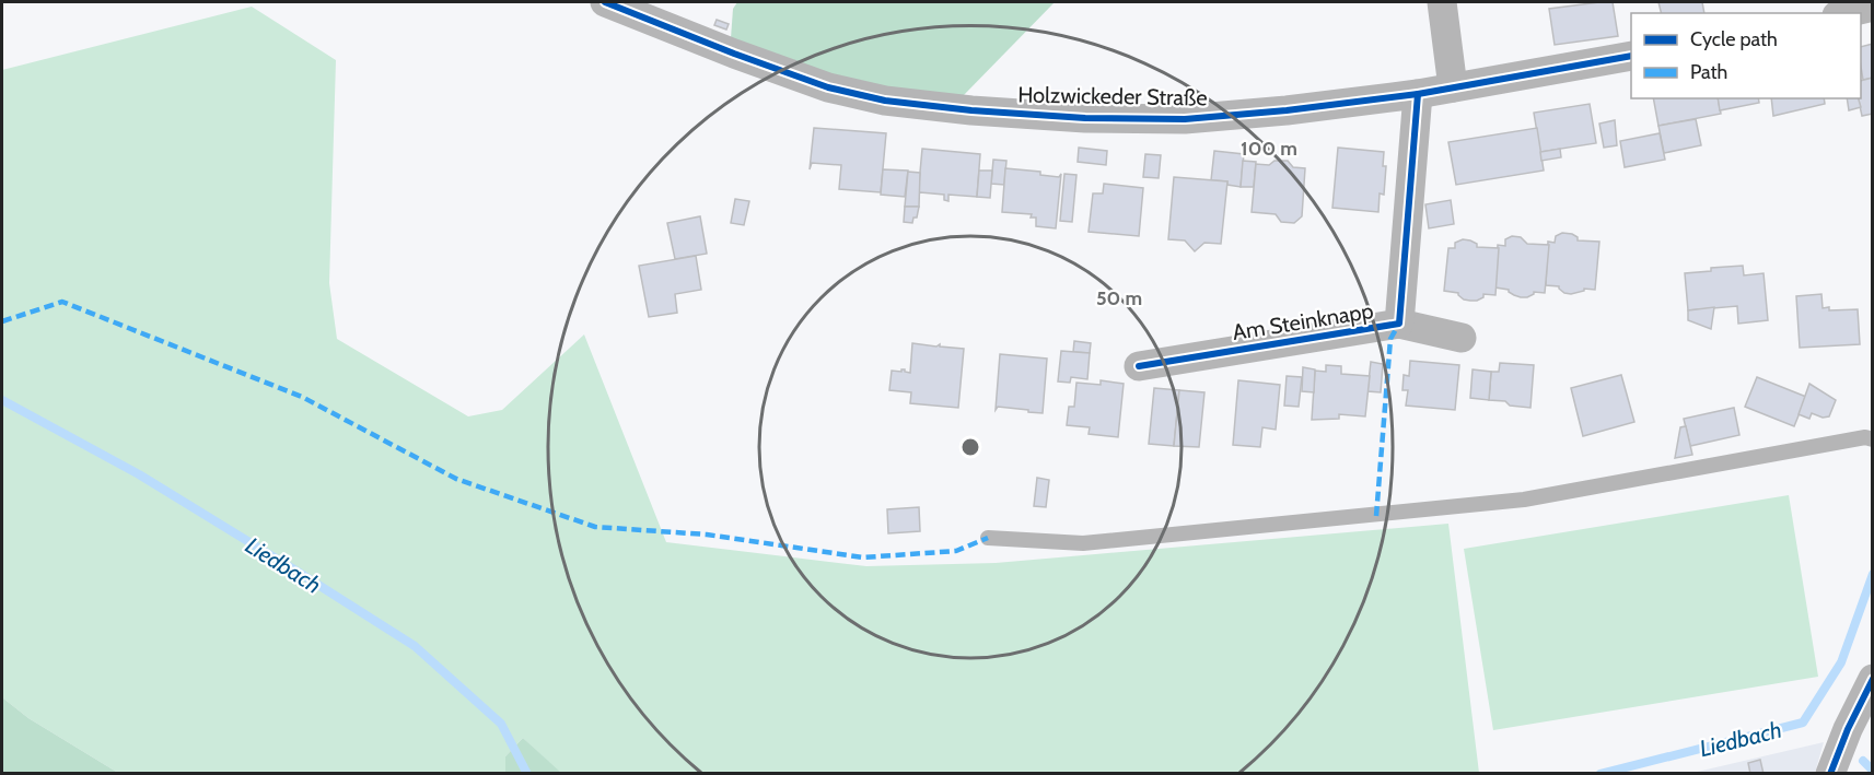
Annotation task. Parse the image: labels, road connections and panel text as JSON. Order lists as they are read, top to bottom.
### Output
{
  "streets": {
    "street": ["Holzwickeder Straße", "Am Steinknapp"]
  },
  "crossings": [
    ["Holzwickeder Straße", "Am Steinknapp"]
  ],
  "water": ["Liedbach"],
  "legend": ["Cycle path", "Path"],
  "rings": ["100 m", "50 m"]
}
